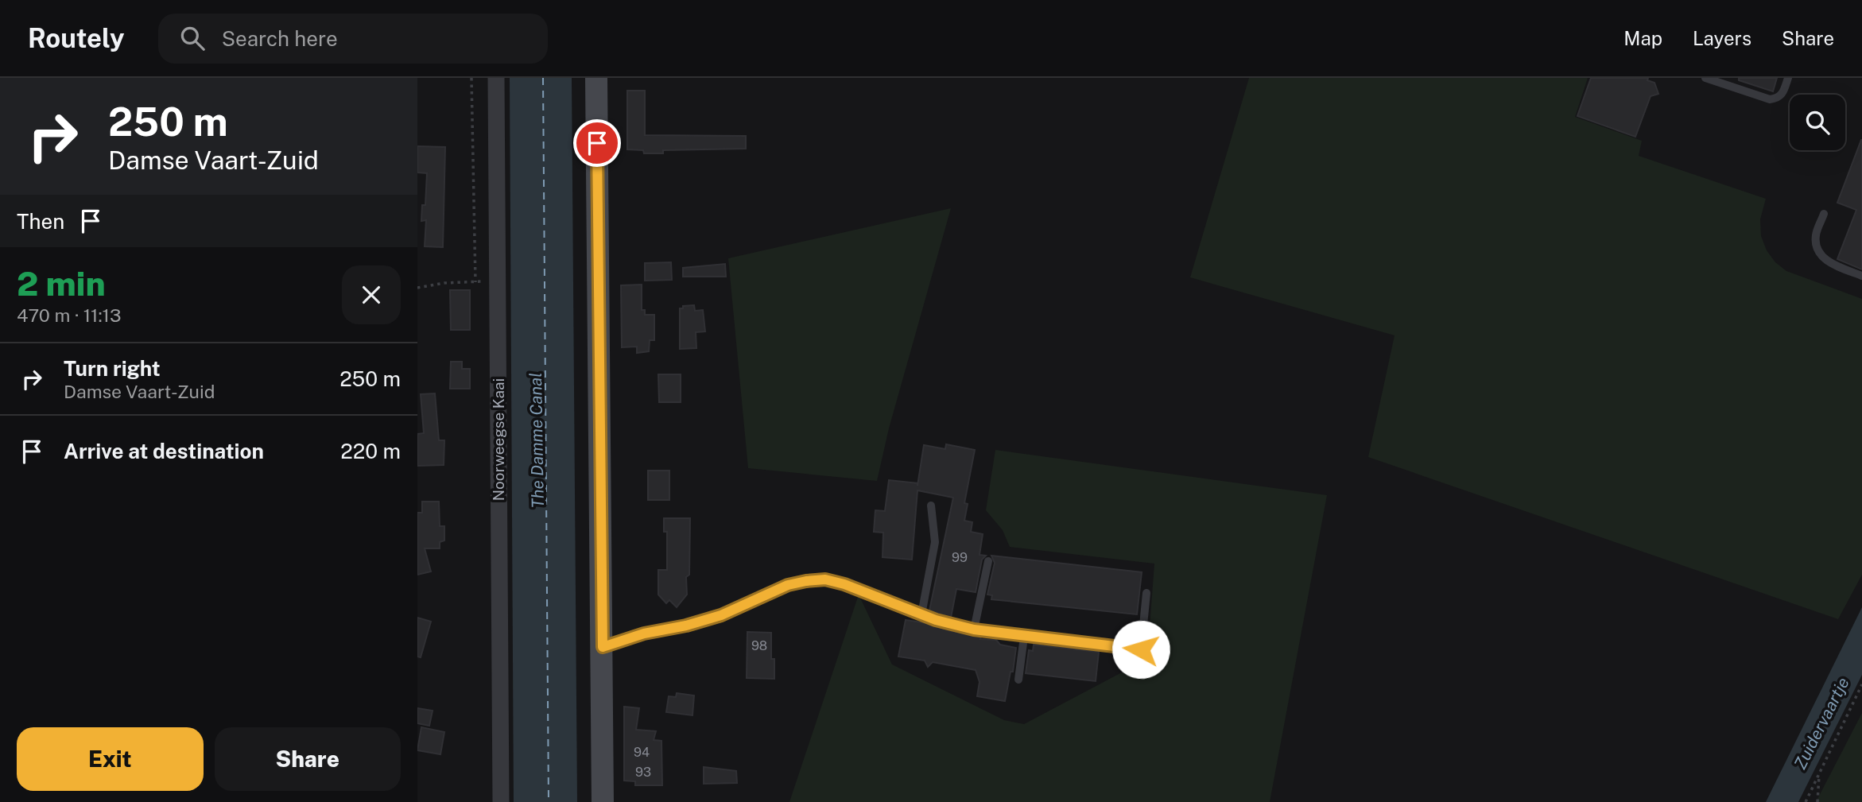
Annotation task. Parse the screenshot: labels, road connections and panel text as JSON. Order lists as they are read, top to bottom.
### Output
{
  "streets": {
    "street": ["Noorweegse Kaai"]
  },
  "water": ["The Damme Canal", "Zuidervaartje"],
  "house_numbers": [
    "99",
    "98",
    "94",
    "93"
  ],
  "page": {
    "header": "Routely",
    "search": "Search here",
    "nav": ["Map", "Layers", "Share"],
    "turn": ["250 m", "Damse Vaart-Zuid"],
    "then": "Then",
    "heading": ["2 min", "470 m · 11:13"],
    "list": [
      {
        "name": "Turn right",
        "note": "Damse Vaart-Zuid",
        "value": "250 m"
      },
      {
        "name": "Arrive at destination",
        "value": "220 m"
      }
    ],
    "buttons": ["Exit", "Share"]
  }
}
